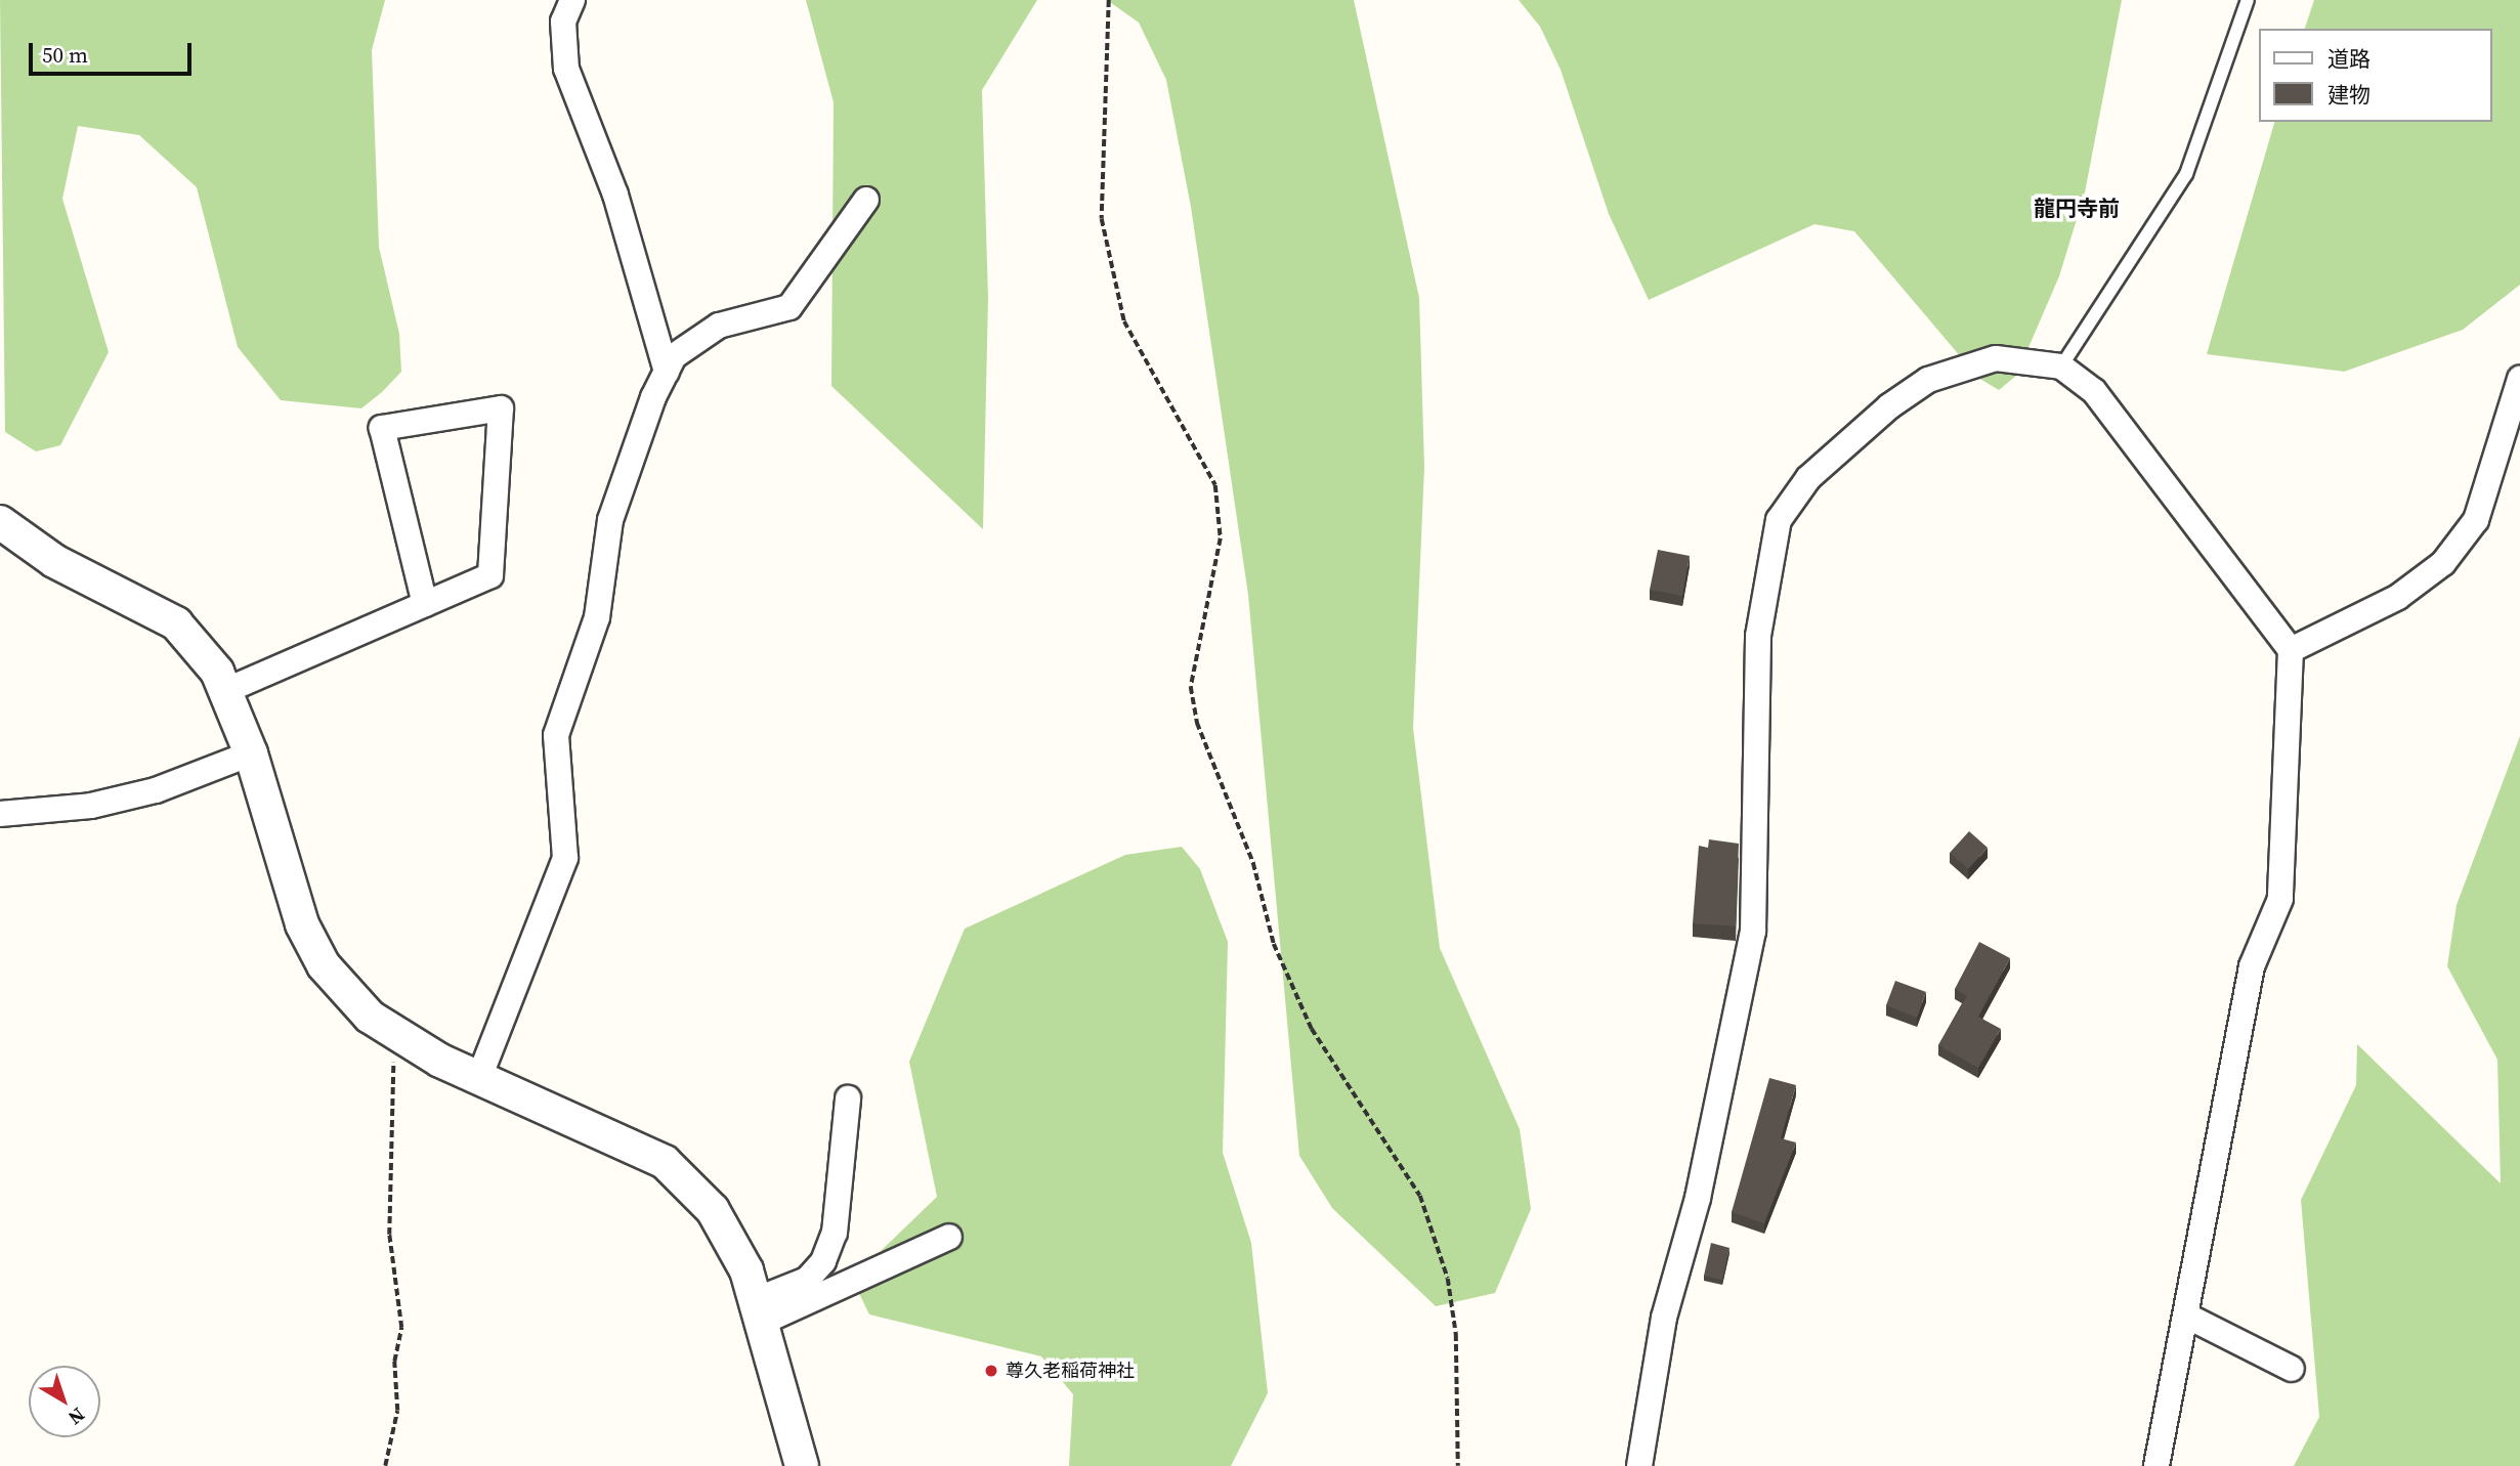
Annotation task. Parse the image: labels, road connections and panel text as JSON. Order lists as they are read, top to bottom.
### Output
{
  "districts": ["龍円寺前"],
  "places": ["尊久老稲荷神社"],
  "legend": ["道路", "建物"],
  "scale_bar": "50 m",
  "north": "bottom right"
}
